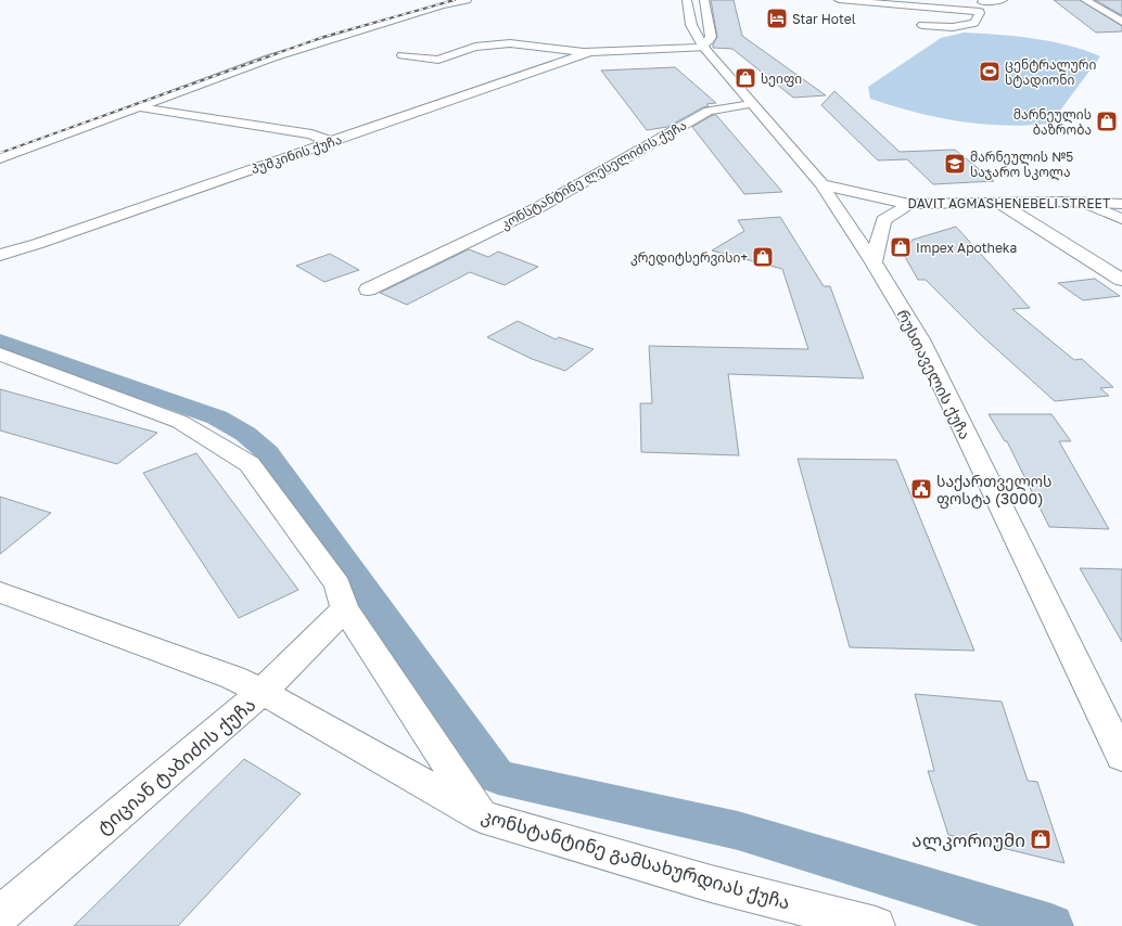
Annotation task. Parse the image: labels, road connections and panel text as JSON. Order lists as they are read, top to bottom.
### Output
{
  "streets": {
    "street": [
      "პუშკინის ქუჩა",
      "კონსტანტინე ლესელიძის ქუჩა",
      "DAVIT AGMASHENEBELI STREET",
      "რუსთაველის ქუჩა",
      "ტიციან ტაბიძის ქუჩა",
      "კონსტანტინე გამსახურდიას ქუჩა"
    ]
  },
  "crossings": [
    ["კონსტანტინე ლესელიძის ქუჩა", "რუსთაველის ქუჩა"],
    ["DAVIT AGMASHENEBELI STREET", "რუსთაველის ქუჩა"],
    ["ტიციან ტაბიძის ქუჩა", "კონსტანტინე გამსახურდიას ქუჩა"]
  ],
  "places": {
    "hotel": ["Star Hotel"],
    "sports": ["ცენტრალური სტადიონი"],
    "shop": [
      "სეიფი",
      "მარნეულის ბაზრობა",
      "Impex Apotheka",
      "კრედიტსერვისი+",
      "ალკორიუმი"
    ],
    "school or university": ["მარნეულის №5 საჯარო სკოლა"],
    "public building": ["საქართველოს ფოსტა (3000)"]
  }
}
